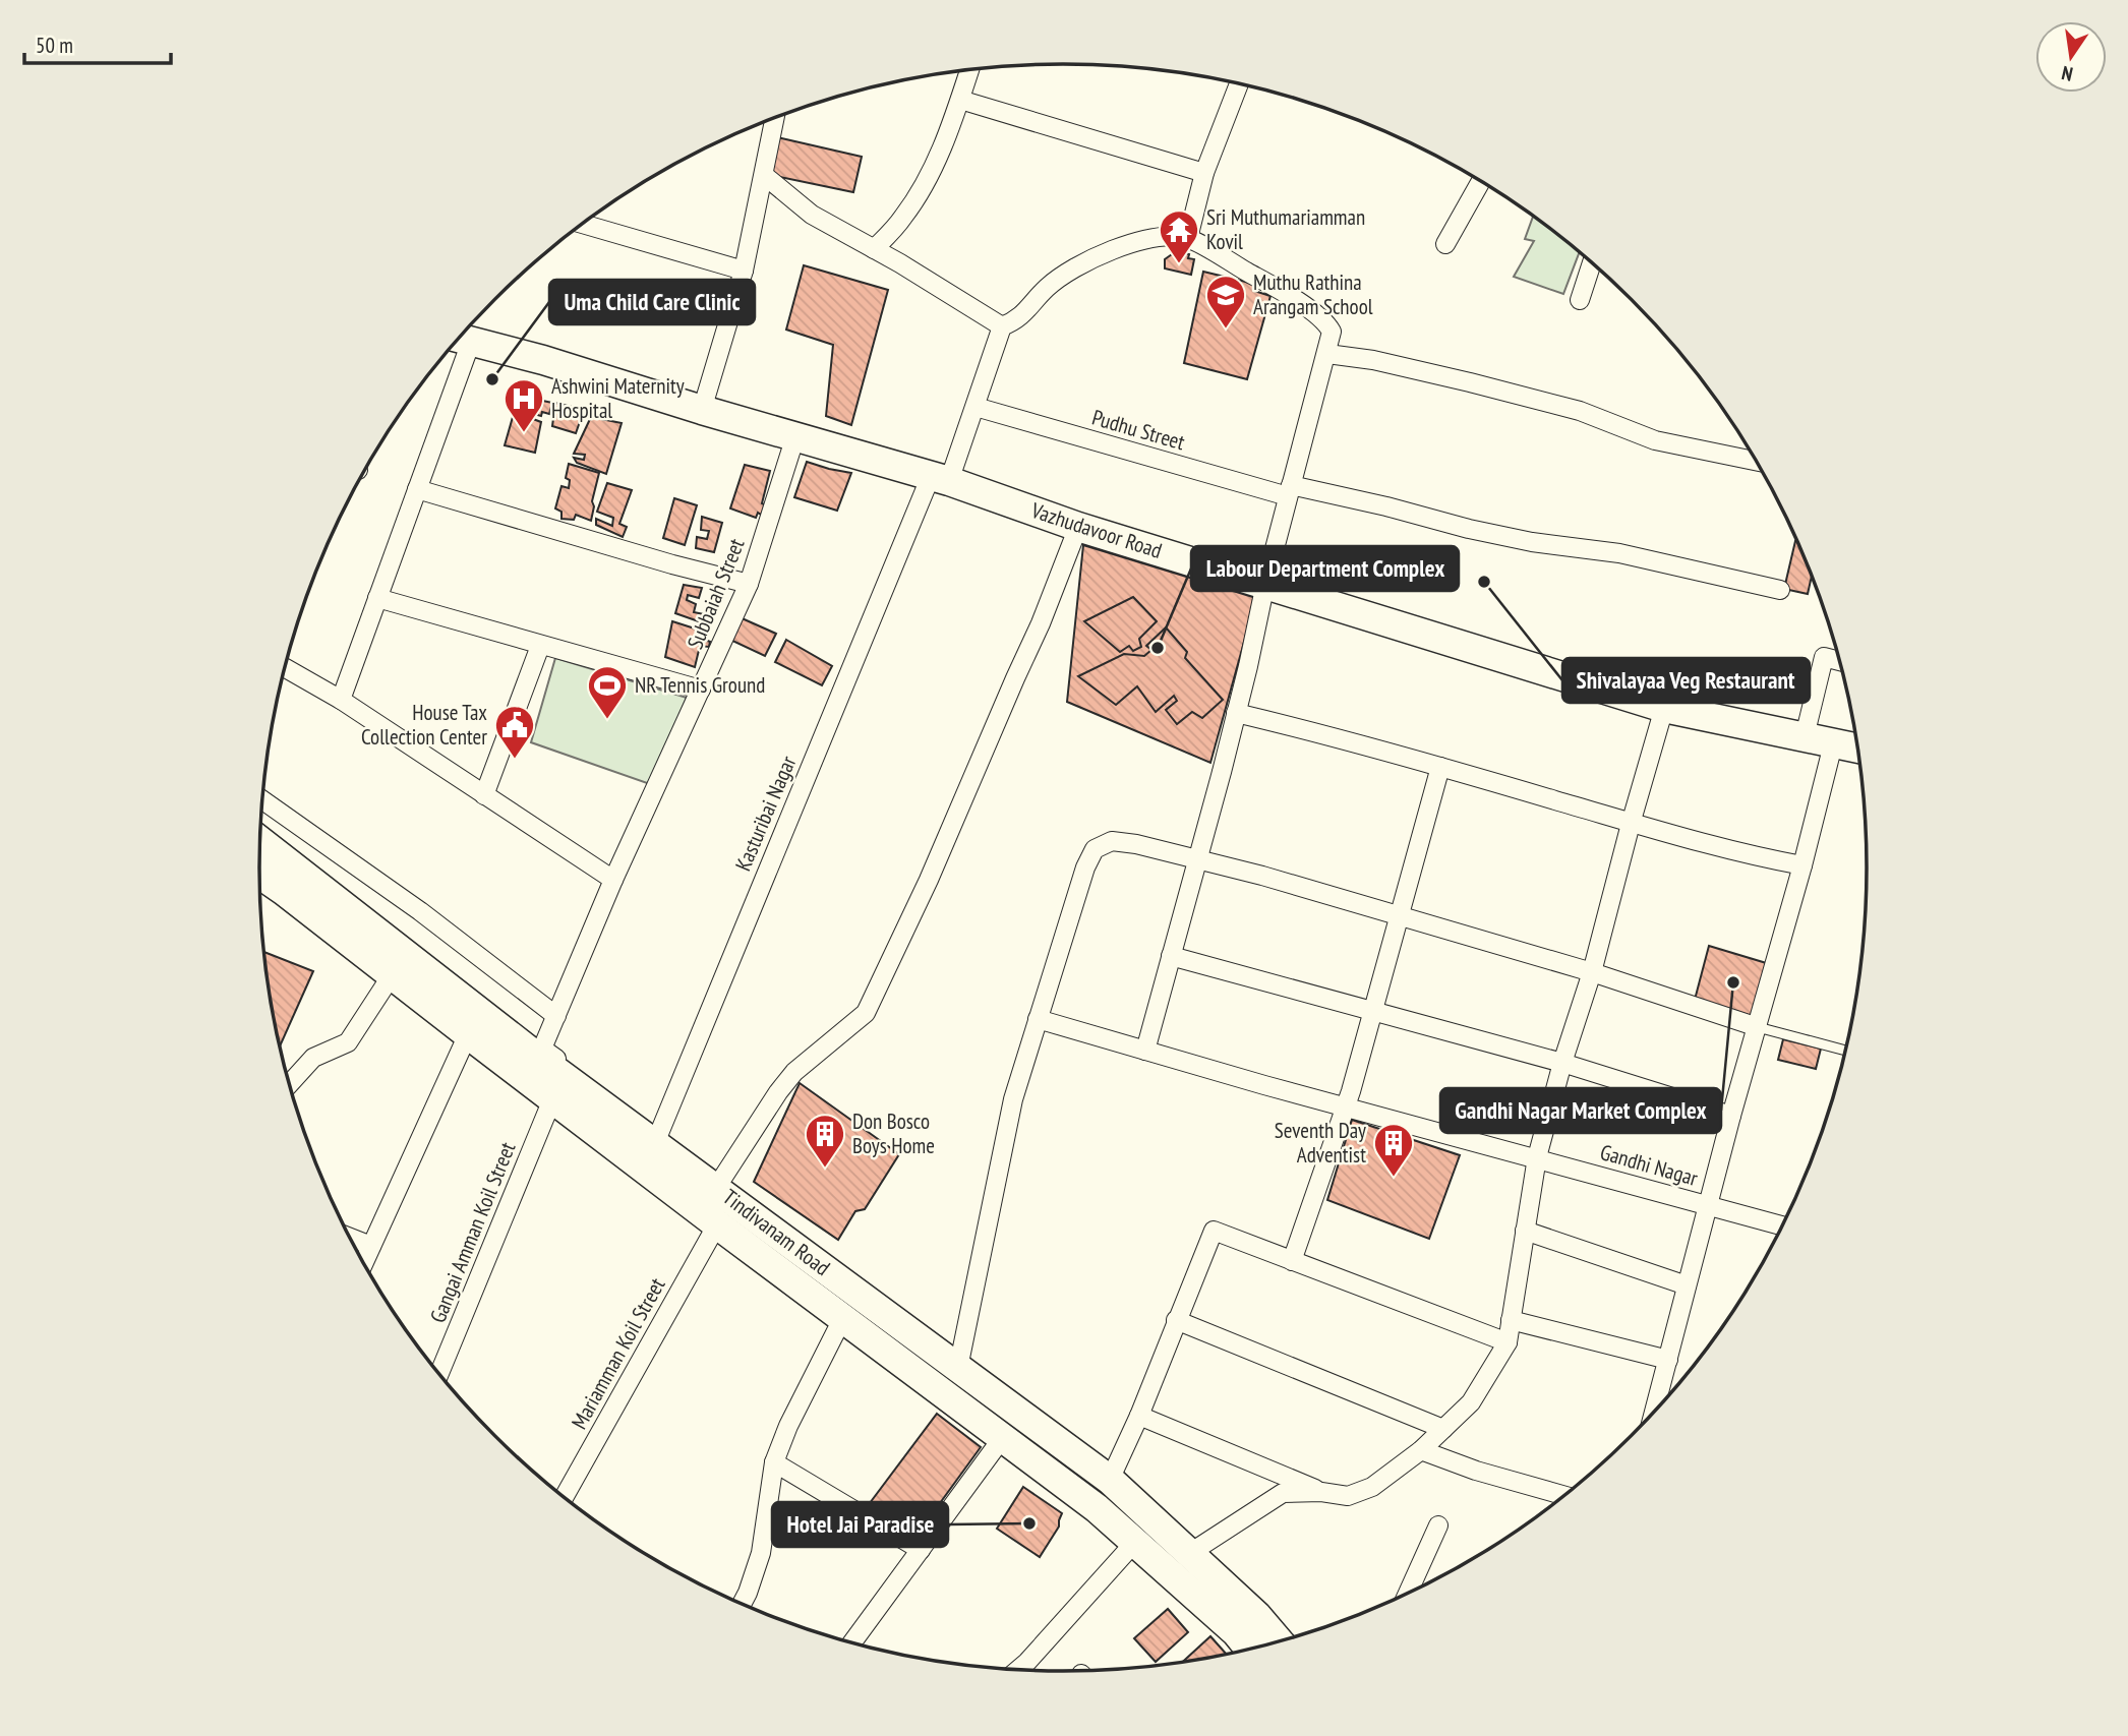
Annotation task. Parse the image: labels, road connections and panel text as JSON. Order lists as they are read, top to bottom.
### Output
{
  "streets": {
    "main road": ["Vazhudavoor Road", "Tindivanam Road"],
    "street": [
      "Pudhu Street",
      "Subbaiah Street",
      "Kasturibai Nagar",
      "Gandhi Nagar",
      "Gangai Amman Koil Street",
      "Mariamman Koil Street"
    ]
  },
  "crossings": [
    ["Pudhu Street", "Kasturibai Nagar"],
    ["Vazhudavoor Road", "Subbaiah Street"],
    ["Vazhudavoor Road", "Kasturibai Nagar"],
    ["Vazhudavoor Road", "Gandhi Nagar"],
    ["Subbaiah Street", "Kasturibai Nagar"],
    ["Subbaiah Street", "Tindivanam Road"],
    ["Kasturibai Nagar", "Tindivanam Road"]
  ],
  "places": {
    "temple": ["Sri Muthumariamman Kovil"],
    "school or university": ["Muthu Rathina Arangam School"],
    "other": [
      "Uma Child Care Clinic",
      "Shivalayaa Veg Restaurant",
      "Labour Department Complex",
      "Gandhi Nagar Market Complex",
      "Hotel Jai Paradise"
    ],
    "hospital": ["Ashwini Maternity Hospital"],
    "sports": ["NR Tennis Ground"],
    "public building": ["House Tax Collection Center"],
    "building": ["Don Bosco Boys Home", "Seventh Day Adventist"]
  },
  "scale_bar": "50 m",
  "north": "bottom"
}
